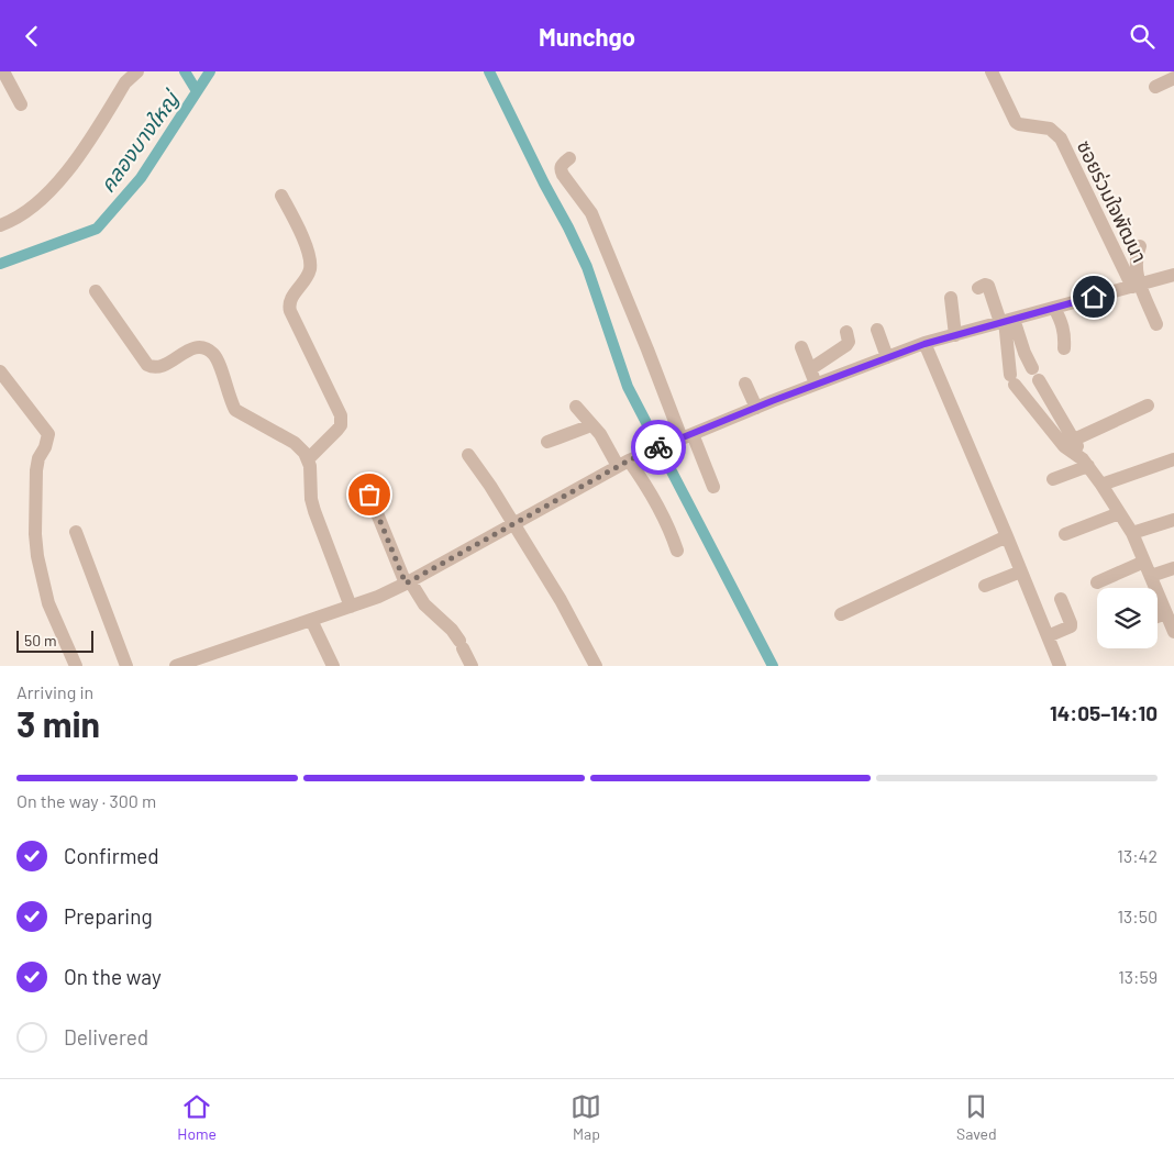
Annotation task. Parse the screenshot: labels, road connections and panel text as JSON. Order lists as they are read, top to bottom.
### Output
{
  "streets": {
    "street": ["ซอยร่วมใจพัฒนา"]
  },
  "water": ["คลองบางใหญ่"],
  "scale_bar": "50 m",
  "page": {
    "header": "Munchgo",
    "scale": "50 m",
    "heading": ["3 min", "Arriving in", "14:05–14:10"],
    "bar": "On the way · 300 m",
    "list": [
      ["Confirmed", "13:42"],
      ["Preparing", "13:50"],
      ["On the way", "13:59"],
      "Delivered"
    ],
    "tabs": ["Home", "Map", "Saved"]
  }
}
